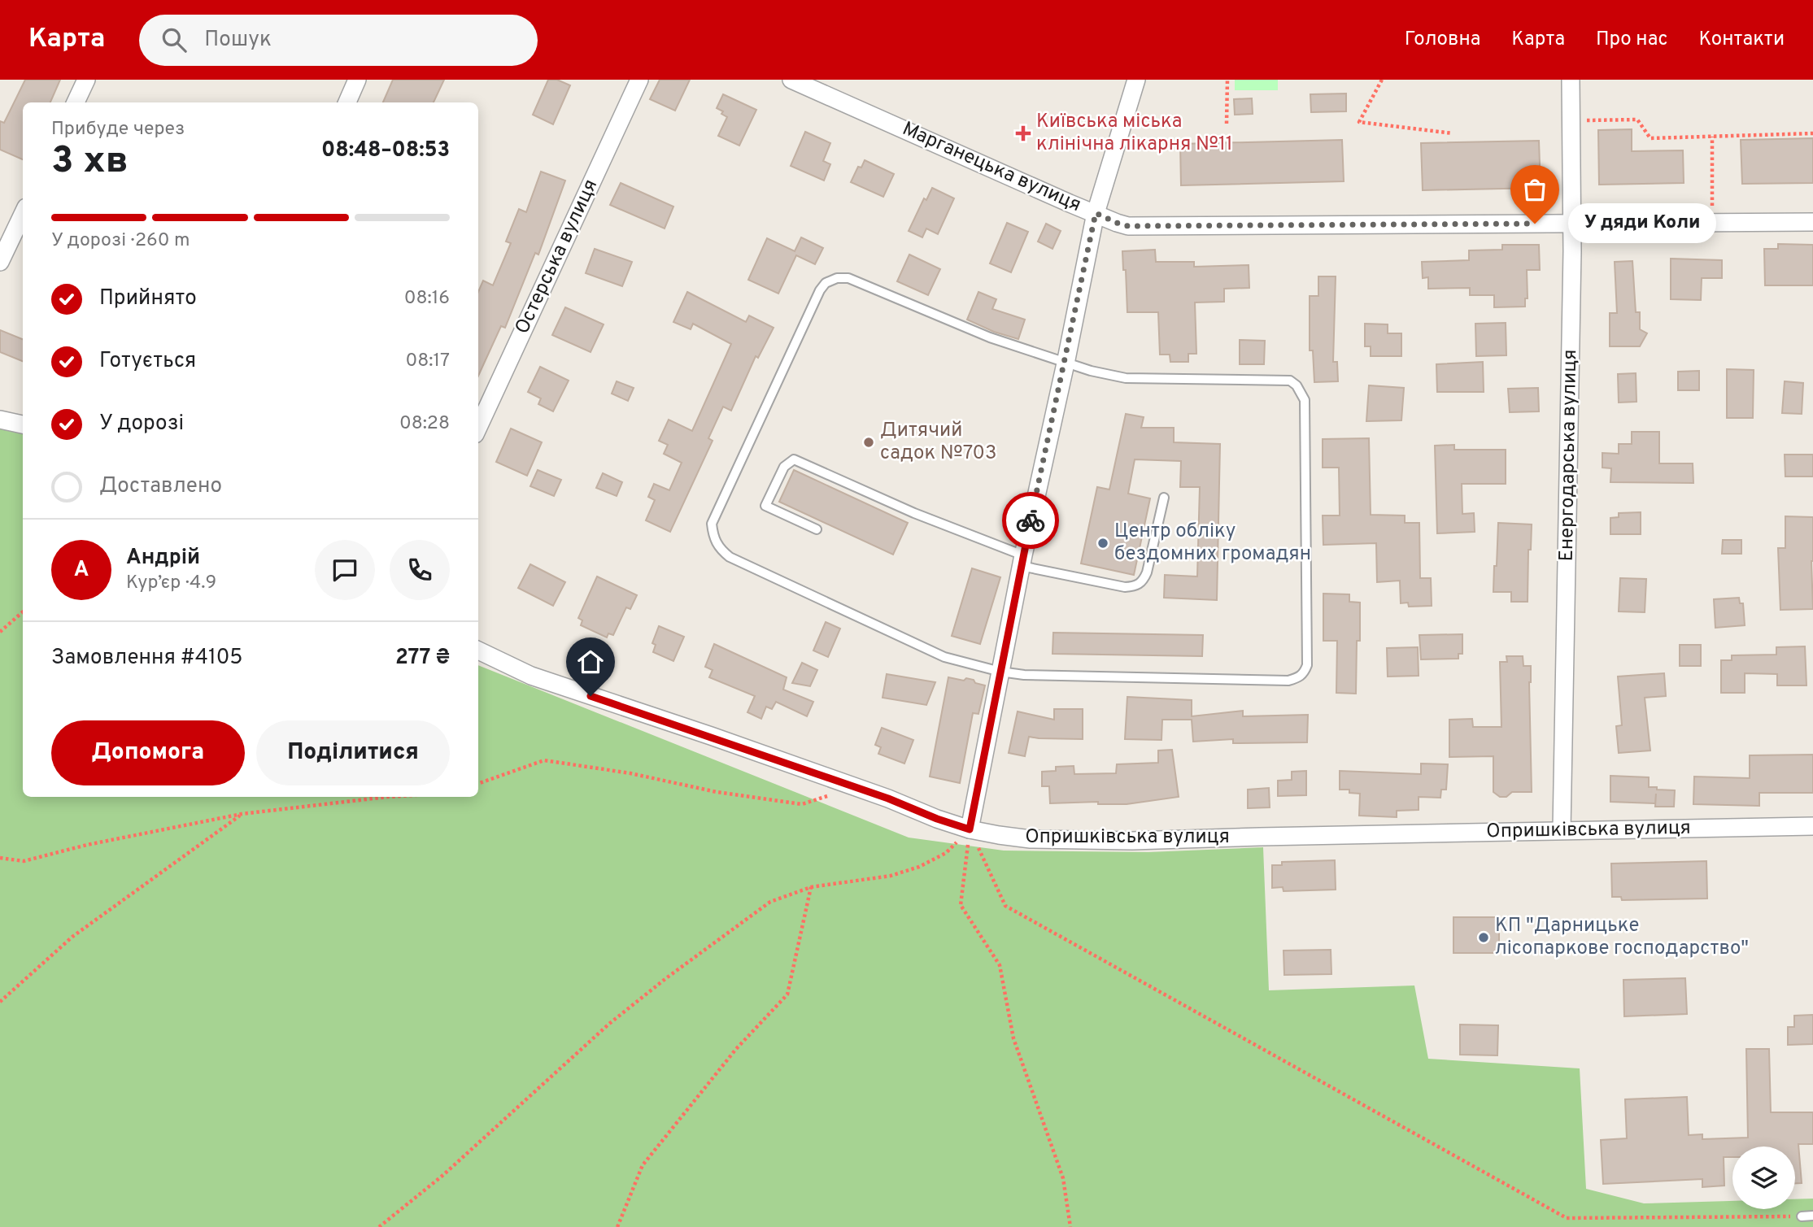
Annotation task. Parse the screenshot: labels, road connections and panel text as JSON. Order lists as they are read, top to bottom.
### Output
{
  "streets": {
    "street": [
      "Марганецька вулиця",
      "Остерська вулиця",
      "Енергодарська вулиця",
      "Опришківська вулиця"
    ]
  },
  "crossings": [
    ["Марганецька вулиця", "Енергодарська вулиця"],
    ["Енергодарська вулиця", "Опришківська вулиця"]
  ],
  "places": {
    "health": ["Київська міська клінічна лікарня №11"],
    "other": [
      "У дяди Коли",
      "Дитячий садок №703",
      "Центр обліку бездомних громадян",
      "КП \"Дарницьке лісопаркове господарство\""
    ]
  },
  "page": {
    "header": "Карта",
    "search": "Пошук",
    "nav": [
      "Головна",
      "Карта",
      "Про нас",
      "Контакти"
    ],
    "heading": ["3 хв", "Прибуде через", "08:48–08:53"],
    "panel": [
      "Андрій",
      "Кур’єр · 4.9",
      "Замовлення #4105",
      "277 ₴"
    ],
    "bar": "У дорозі · 260 m",
    "bubble": "У дяди Коли",
    "list": [
      ["Прийнято", "08:16"],
      ["Готується", "08:17"],
      ["У дорозі", "08:28"],
      "Доставлено"
    ],
    "round": "А",
    "buttons": ["Допомога", "Поділитися"]
  }
}
